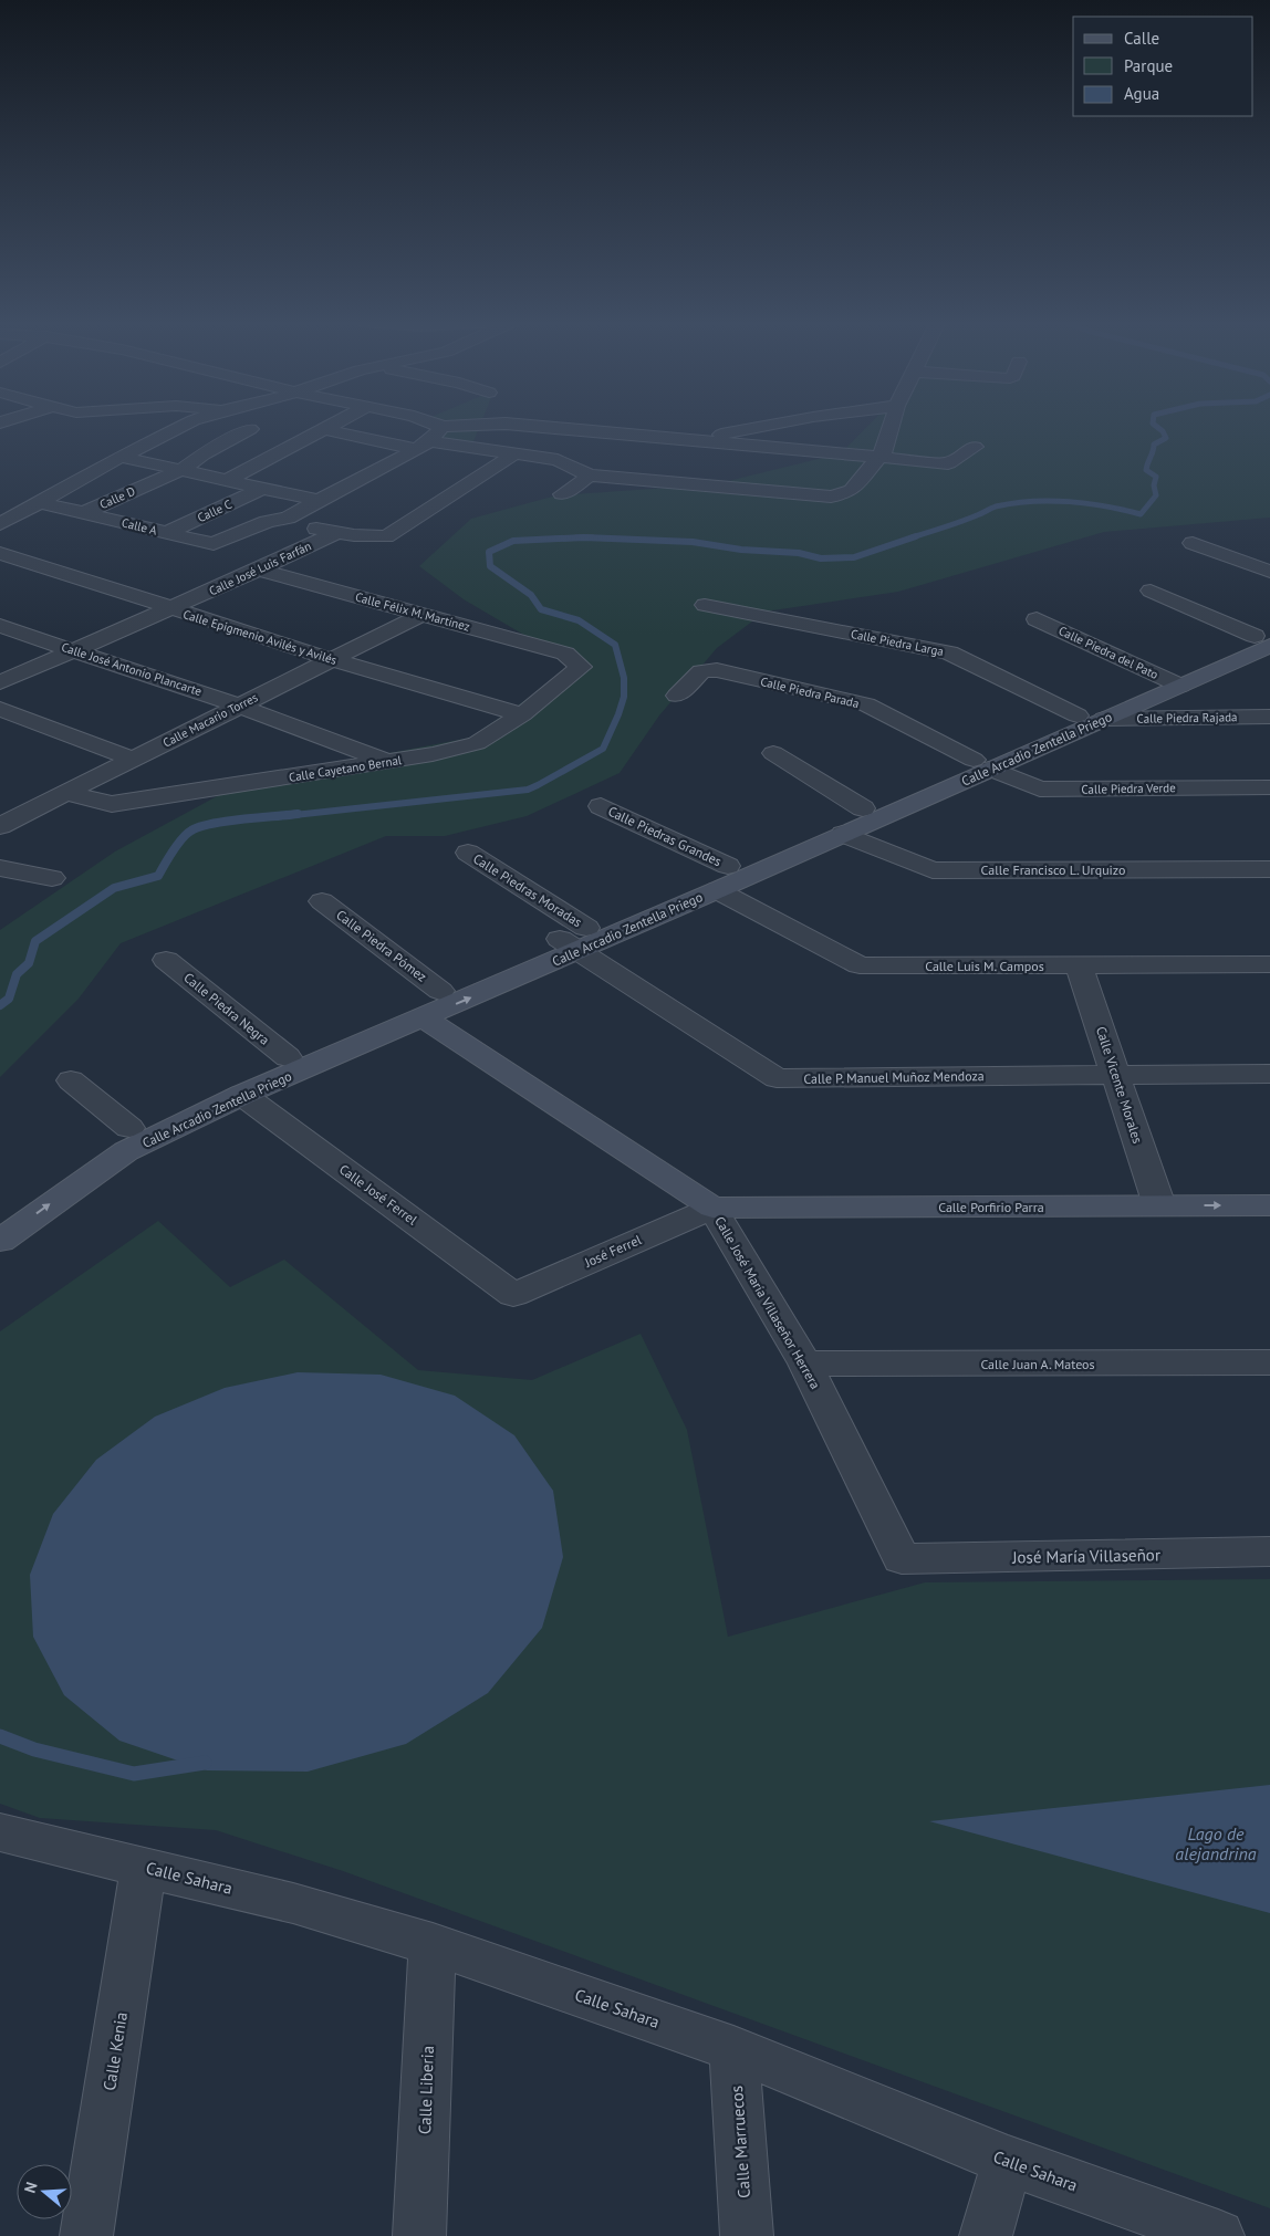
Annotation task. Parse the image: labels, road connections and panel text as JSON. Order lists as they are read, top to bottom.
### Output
{
  "streets": {
    "street": [
      "Calle D",
      "Calle C",
      "Calle A",
      "Calle José Luis Farfán",
      "Calle Félix M. Martínez",
      "Calle Epigmenio Avilés y Avilés",
      "Calle Piedra Larga",
      "Calle Piedra del Pato",
      "Calle José Antonio Plancarte",
      "Calle Piedra Parada",
      "Calle Piedra Rajada",
      "Calle Macario Torres",
      "Calle Arcadio Zentella Priego",
      "Calle Cayetano Bernal",
      "Calle Piedra Verde",
      "Calle Piedras Grandes",
      "Calle Francisco L. Urquizo",
      "Calle Piedras Moradas",
      "Calle Piedra Pómez",
      "Calle Luis M. Campos",
      "Calle Piedra Negra",
      "Calle P. Manuel Muñoz Mendoza",
      "Calle Vicente Morales",
      "Calle José Ferrel",
      "Calle Porfirio Parra",
      "José Ferrel",
      "Calle José María Villaseñor Herrera",
      "Calle Juan A. Mateos",
      "José María Villaseñor",
      "Calle Sahara",
      "Calle Kenia",
      "Calle Liberia",
      "Calle Marruecos"
    ]
  },
  "crossings": [
    ["Calle D", "Calle A"],
    ["Calle C", "Calle A"],
    ["Calle José Luis Farfán", "Calle Félix M. Martínez"],
    ["Calle José Luis Farfán", "Calle Epigmenio Avilés y Avilés"],
    ["Calle José Luis Farfán", "Calle José Antonio Plancarte"],
    ["Calle Félix M. Martínez", "Calle Macario Torres"],
    ["Calle Félix M. Martínez", "Calle Cayetano Bernal"],
    ["Calle Epigmenio Avilés y Avilés", "Calle Macario Torres"],
    ["Calle Epigmenio Avilés y Avilés", "Calle Cayetano Bernal"],
    ["Calle Piedra Larga", "Calle Arcadio Zentella Priego"],
    ["Calle Piedra del Pato", "Calle Arcadio Zentella Priego"],
    ["Calle José Antonio Plancarte", "Calle Macario Torres"],
    ["Calle José Antonio Plancarte", "Calle Cayetano Bernal"],
    ["Calle Piedra Parada", "Calle Arcadio Zentella Priego"],
    ["Calle Piedra Parada", "Calle Piedra Verde"],
    ["Calle Piedra Rajada", "Calle Arcadio Zentella Priego"],
    ["Calle Macario Torres", "Calle Cayetano Bernal"],
    ["Calle Arcadio Zentella Priego", "Calle Piedra Verde"],
    ["Calle Arcadio Zentella Priego", "Calle Piedras Grandes"],
    ["Calle Arcadio Zentella Priego", "Calle Francisco L. Urquizo"],
    ["Calle Arcadio Zentella Priego", "Calle Piedras Moradas"],
    ["Calle Arcadio Zentella Priego", "Calle Piedra Pómez"],
    ["Calle Arcadio Zentella Priego", "Calle Luis M. Campos"],
    ["Calle Arcadio Zentella Priego", "Calle Piedra Negra"],
    ["Calle Arcadio Zentella Priego", "Calle P. Manuel Muñoz Mendoza"],
    ["Calle Arcadio Zentella Priego", "Calle José Ferrel"],
    ["Calle Arcadio Zentella Priego", "Calle José María Villaseñor Herrera"],
    ["Calle Piedras Moradas", "Calle P. Manuel Muñoz Mendoza"],
    ["Calle Luis M. Campos", "Calle Vicente Morales"],
    ["Calle P. Manuel Muñoz Mendoza", "Calle Vicente Morales"],
    ["Calle Vicente Morales", "Calle Porfirio Parra"],
    ["Calle José Ferrel", "José Ferrel"],
    ["Calle Porfirio Parra", "José Ferrel"],
    ["Calle Porfirio Parra", "Calle José María Villaseñor Herrera"],
    ["José Ferrel", "Calle José María Villaseñor Herrera"],
    ["Calle José María Villaseñor Herrera", "Calle Juan A. Mateos"],
    ["Calle José María Villaseñor Herrera", "José María Villaseñor"],
    ["Calle Sahara", "Calle Kenia"],
    ["Calle Sahara", "Calle Liberia"],
    ["Calle Sahara", "Calle Marruecos"]
  ],
  "water": ["Lago de alejandrina"],
  "legend": ["Calle", "Parque", "Agua"],
  "north": "left"
}
